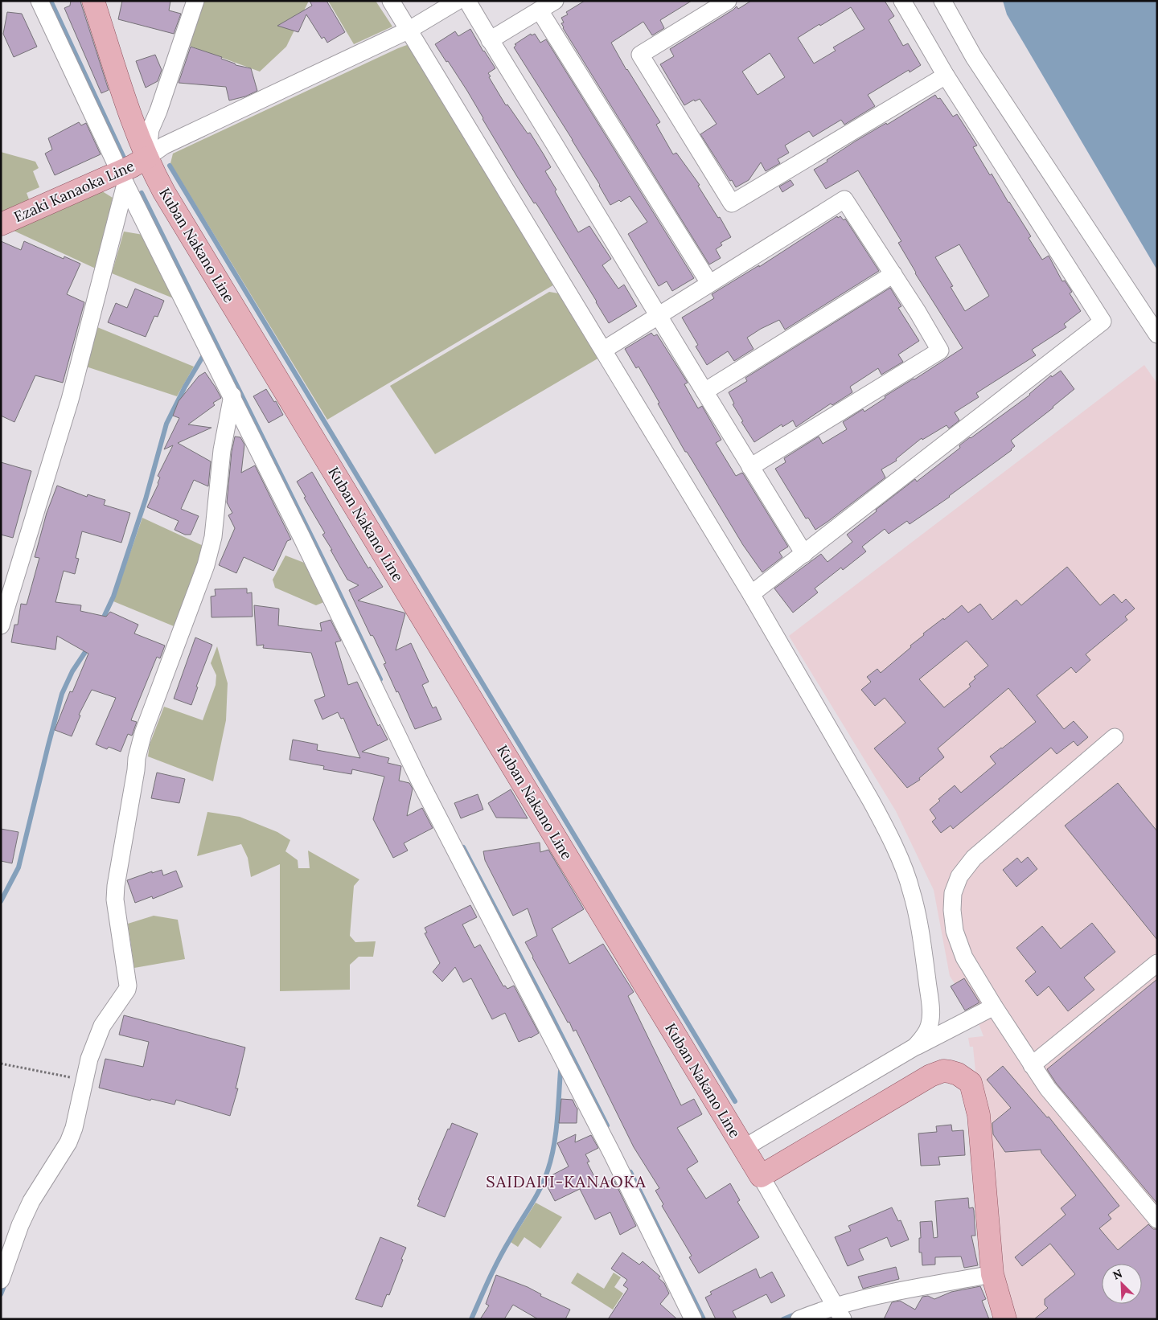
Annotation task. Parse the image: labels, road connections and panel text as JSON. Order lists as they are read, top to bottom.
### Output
{
  "streets": {
    "main road": ["Ezaki Kanaoka Line", "Kuban Nakano Line"]
  },
  "crossings": [
    ["Ezaki Kanaoka Line", "Kuban Nakano Line"]
  ],
  "districts": ["SAIDAIJI-KANAOKA"],
  "north": "top left"
}
